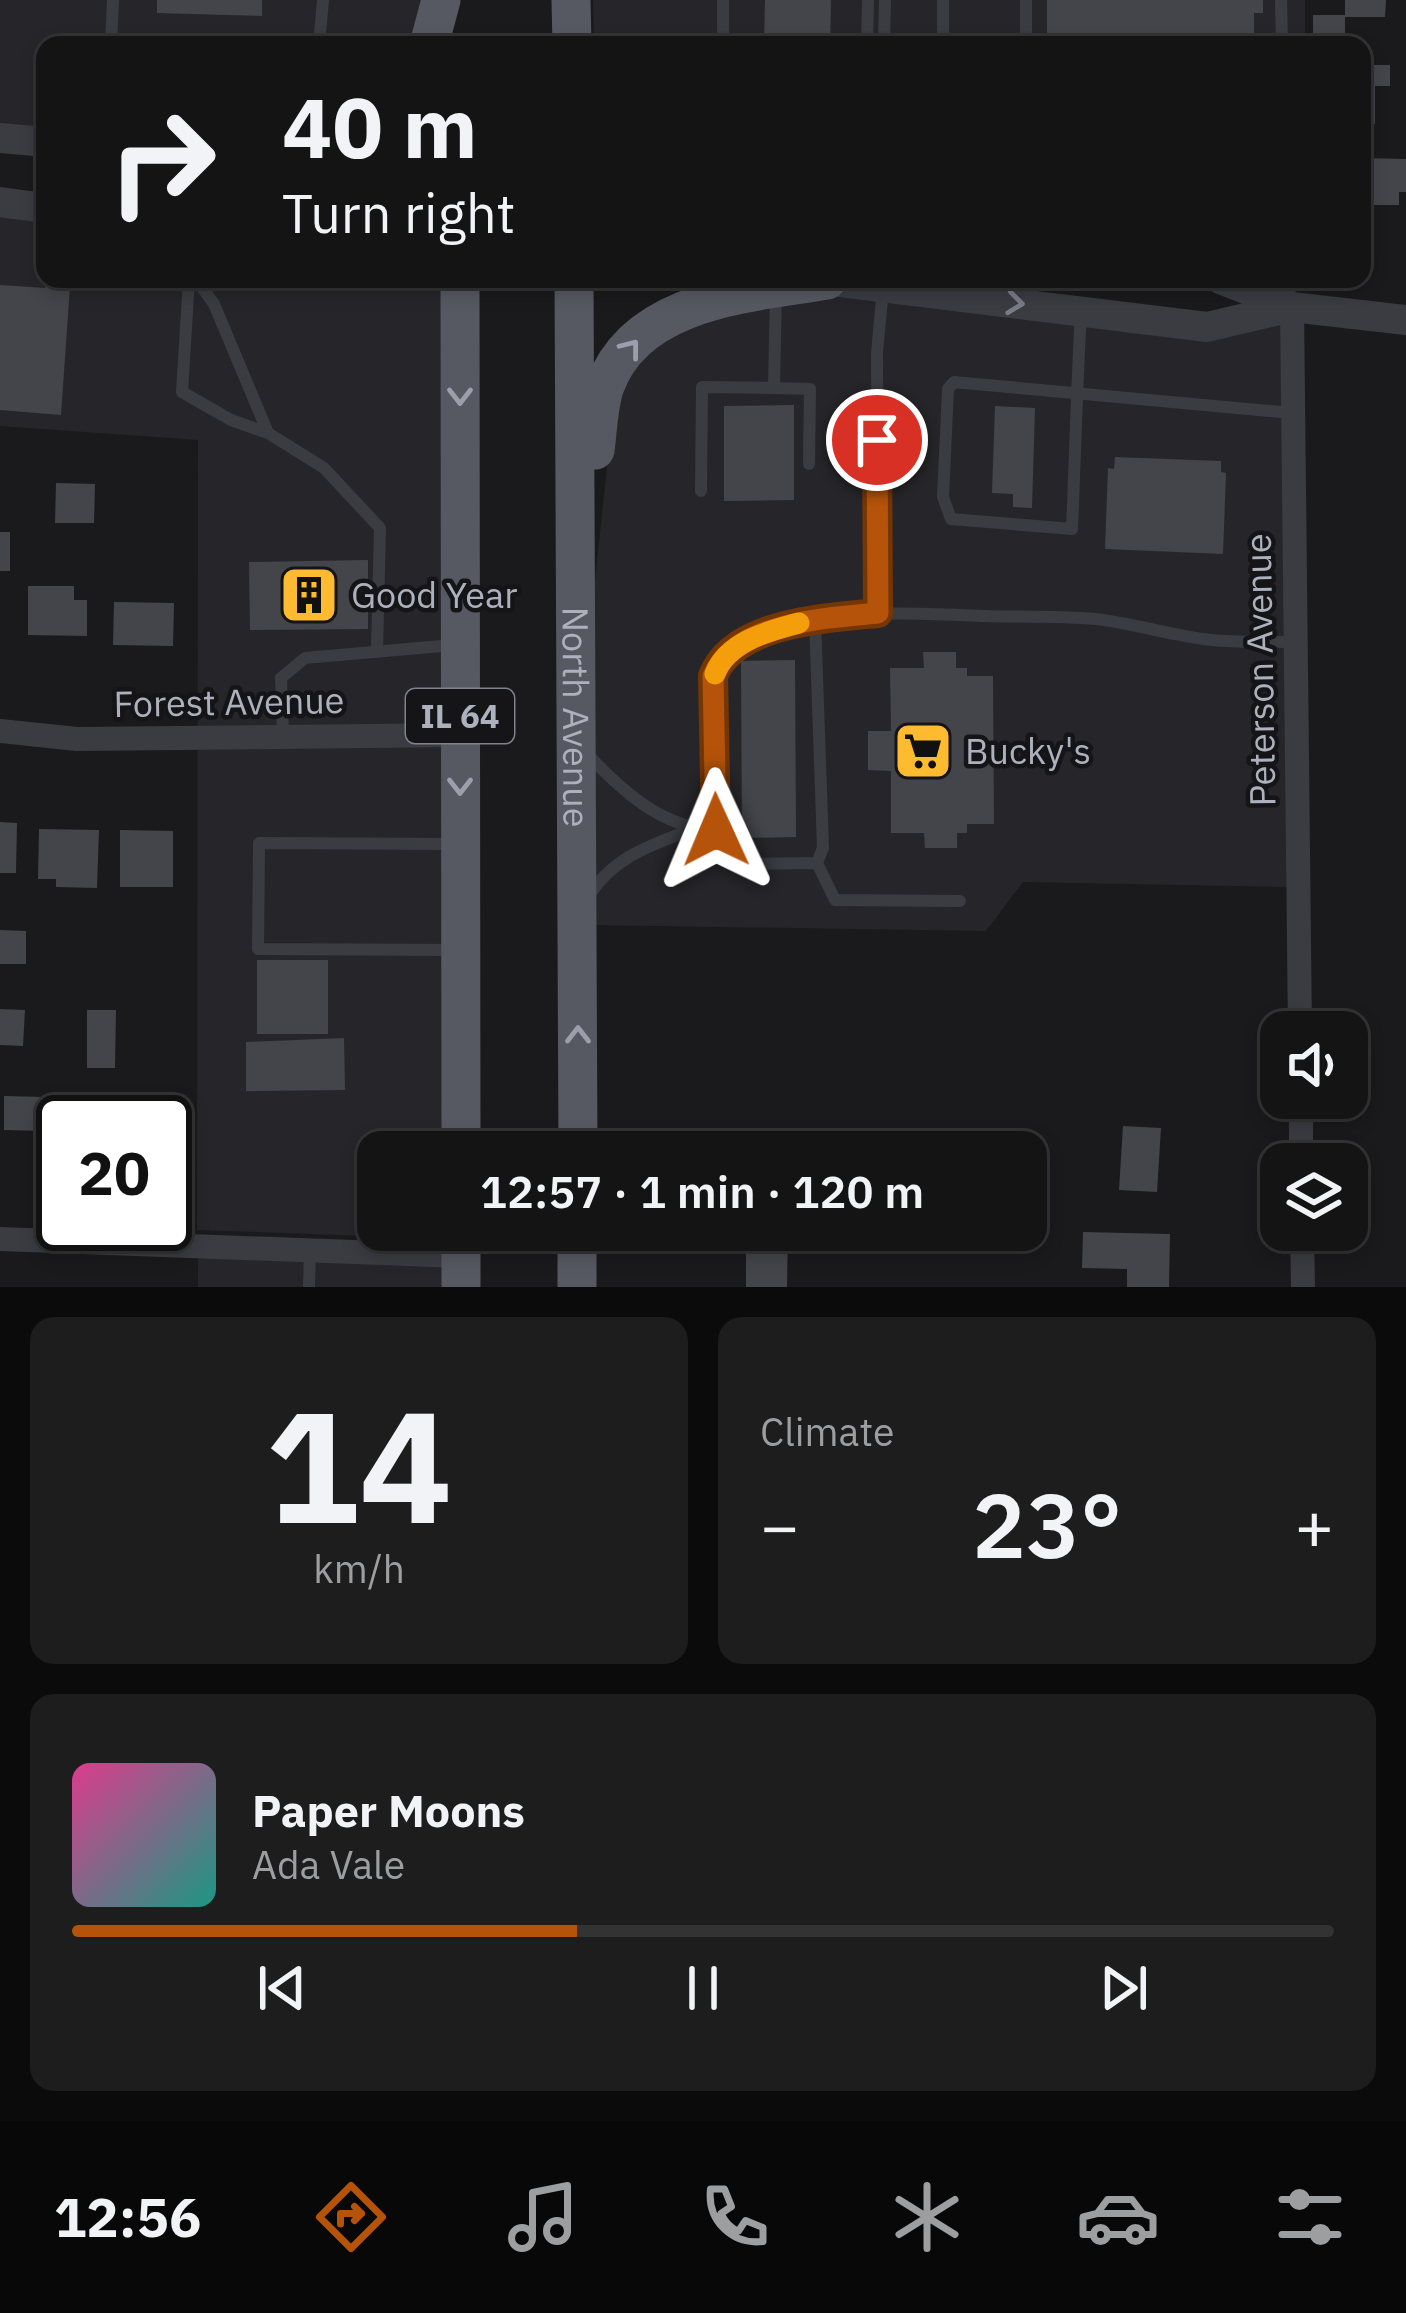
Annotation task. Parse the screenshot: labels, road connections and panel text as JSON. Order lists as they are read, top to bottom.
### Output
{
  "streets": {
    "main road": ["IL 64", "North Avenue"],
    "street": ["Peterson Avenue", "Forest Avenue"]
  },
  "crossings": [
    ["Forest Avenue", "IL 64"]
  ],
  "places": {
    "building": ["Good Year"],
    "supermarket": ["Bucky's"]
  },
  "page": {
    "turn": ["40 m", "Turn right"],
    "limit": "20",
    "trip": "12:57 · 1 min · 120 m",
    "tile": [
      ["14", "km/h"],
      "Climate"
    ],
    "heat": ["−", "23°", "+"],
    "song": ["Paper Moons", "Ada Vale"],
    "tabs": "12:56"
  }
}
